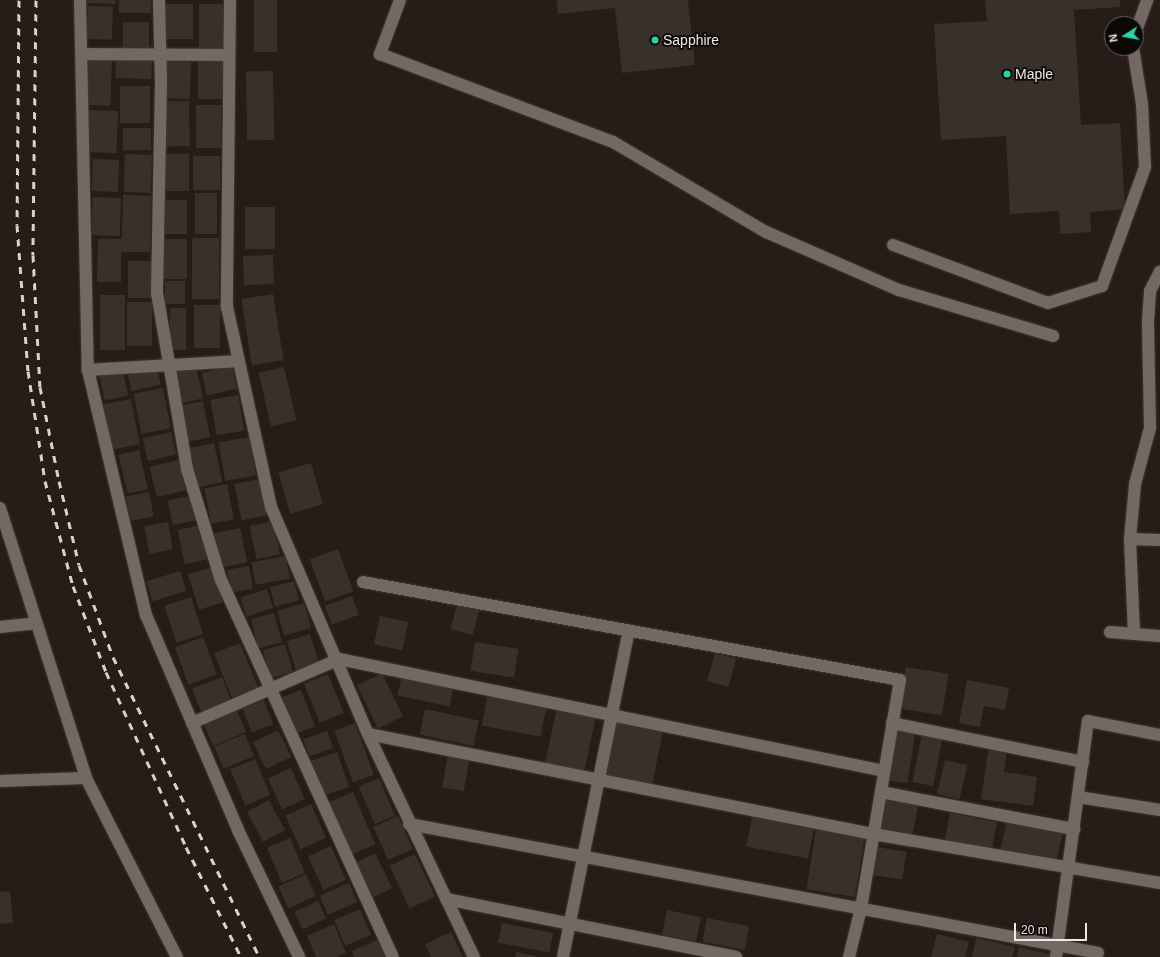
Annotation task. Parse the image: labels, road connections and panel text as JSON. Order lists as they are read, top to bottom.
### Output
{
  "places": ["Sapphire", "Maple"],
  "scale_bar": "20 m",
  "north": "left"
}
